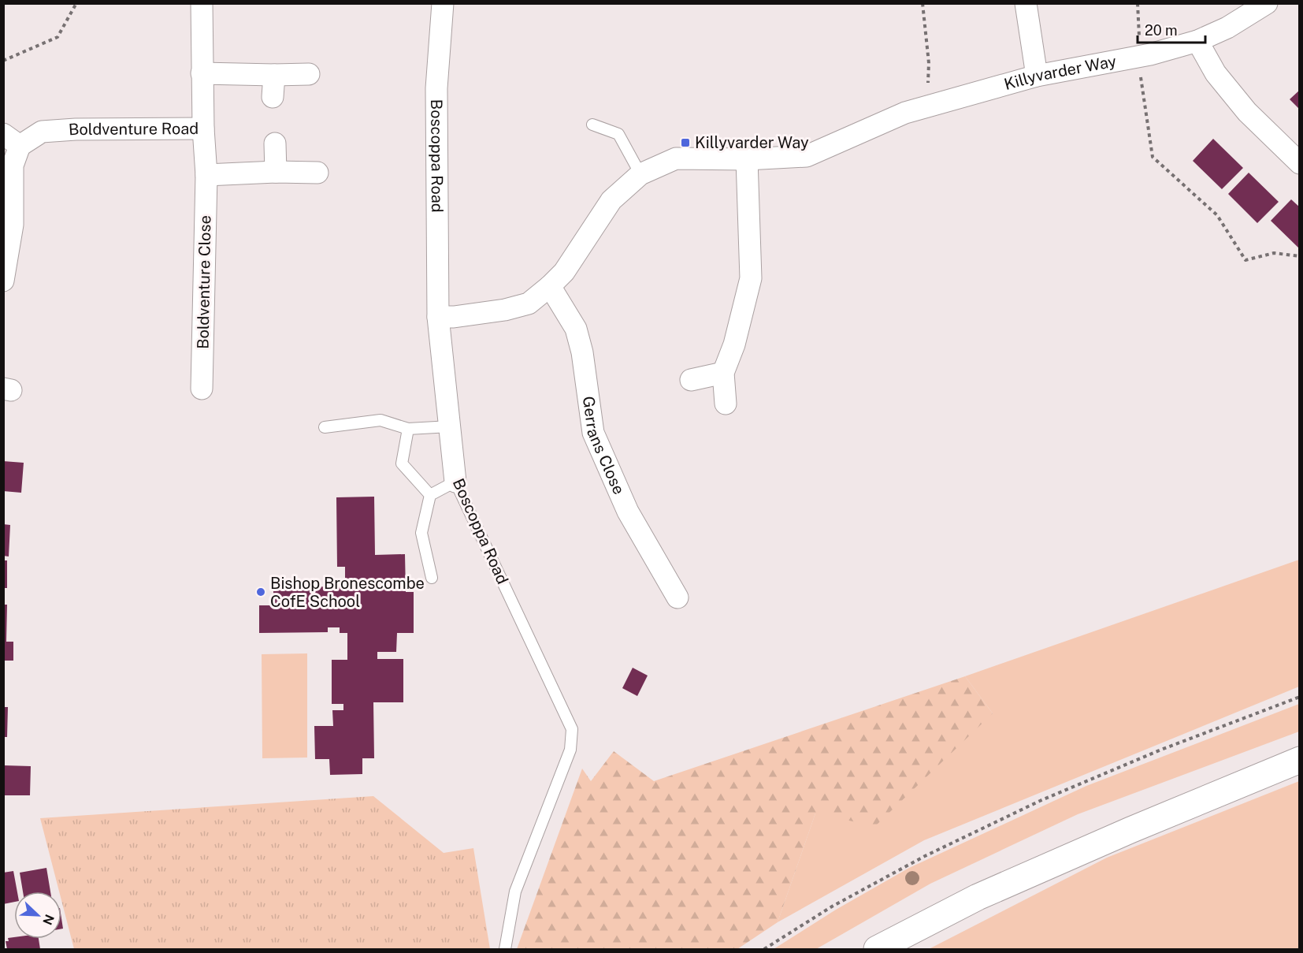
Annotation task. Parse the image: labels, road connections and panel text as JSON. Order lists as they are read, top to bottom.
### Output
{
  "streets": {
    "street": [
      "Killyvarder Way",
      "Boldventure Road",
      "Boscoppa Road",
      "Boldventure Close",
      "Gerrans Close"
    ]
  },
  "crossings": [
    ["Killyvarder Way", "Boscoppa Road"],
    ["Killyvarder Way", "Gerrans Close"],
    ["Boldventure Road", "Boldventure Close"]
  ],
  "places": {
    "transit": ["Killyvarder Way"],
    "other": ["Bishop Bronescombe CofE School"]
  },
  "scale_bar": "20 m",
  "north": "bottom right"
}
